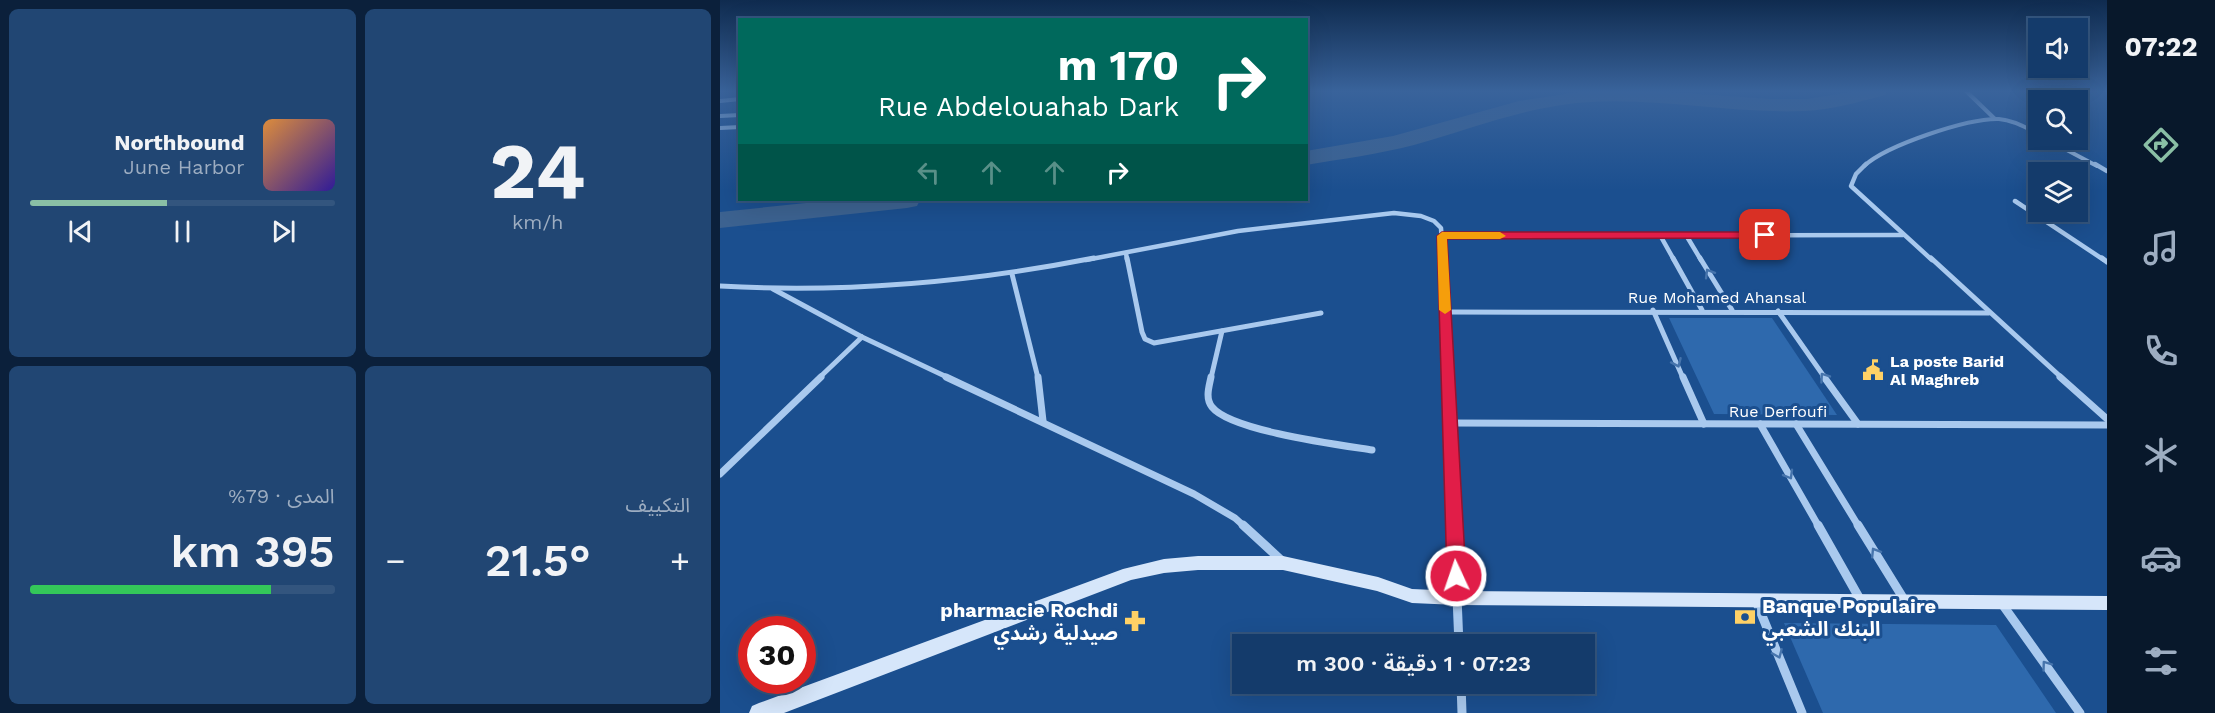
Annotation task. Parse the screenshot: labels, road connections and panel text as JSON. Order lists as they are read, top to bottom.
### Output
{
  "streets": {
    "street": ["Rue Mohamed Ahansal", "Rue Derfoufi"]
  },
  "places": {
    "public building": ["La poste Barid Al Maghreb"],
    "bank": ["Banque Populaire البنك الشعبي"],
    "pharmacy": ["pharmacie Rochdi صيدلية رشدي"]
  },
  "page": {
    "tabs": "07:22",
    "tile": [
      ["24", "km/h"],
      "التكييف",
      ["المدى · 79%", "395 km"]
    ],
    "turn": ["170 m", "Rue Abdelouahab Dark"],
    "song": ["Northbound", "June Harbor"],
    "heat": ["−", "21.5°", "+"],
    "limit": "30",
    "trip": "07:23 · 1 دقيقة · 300 m"
  }
}
